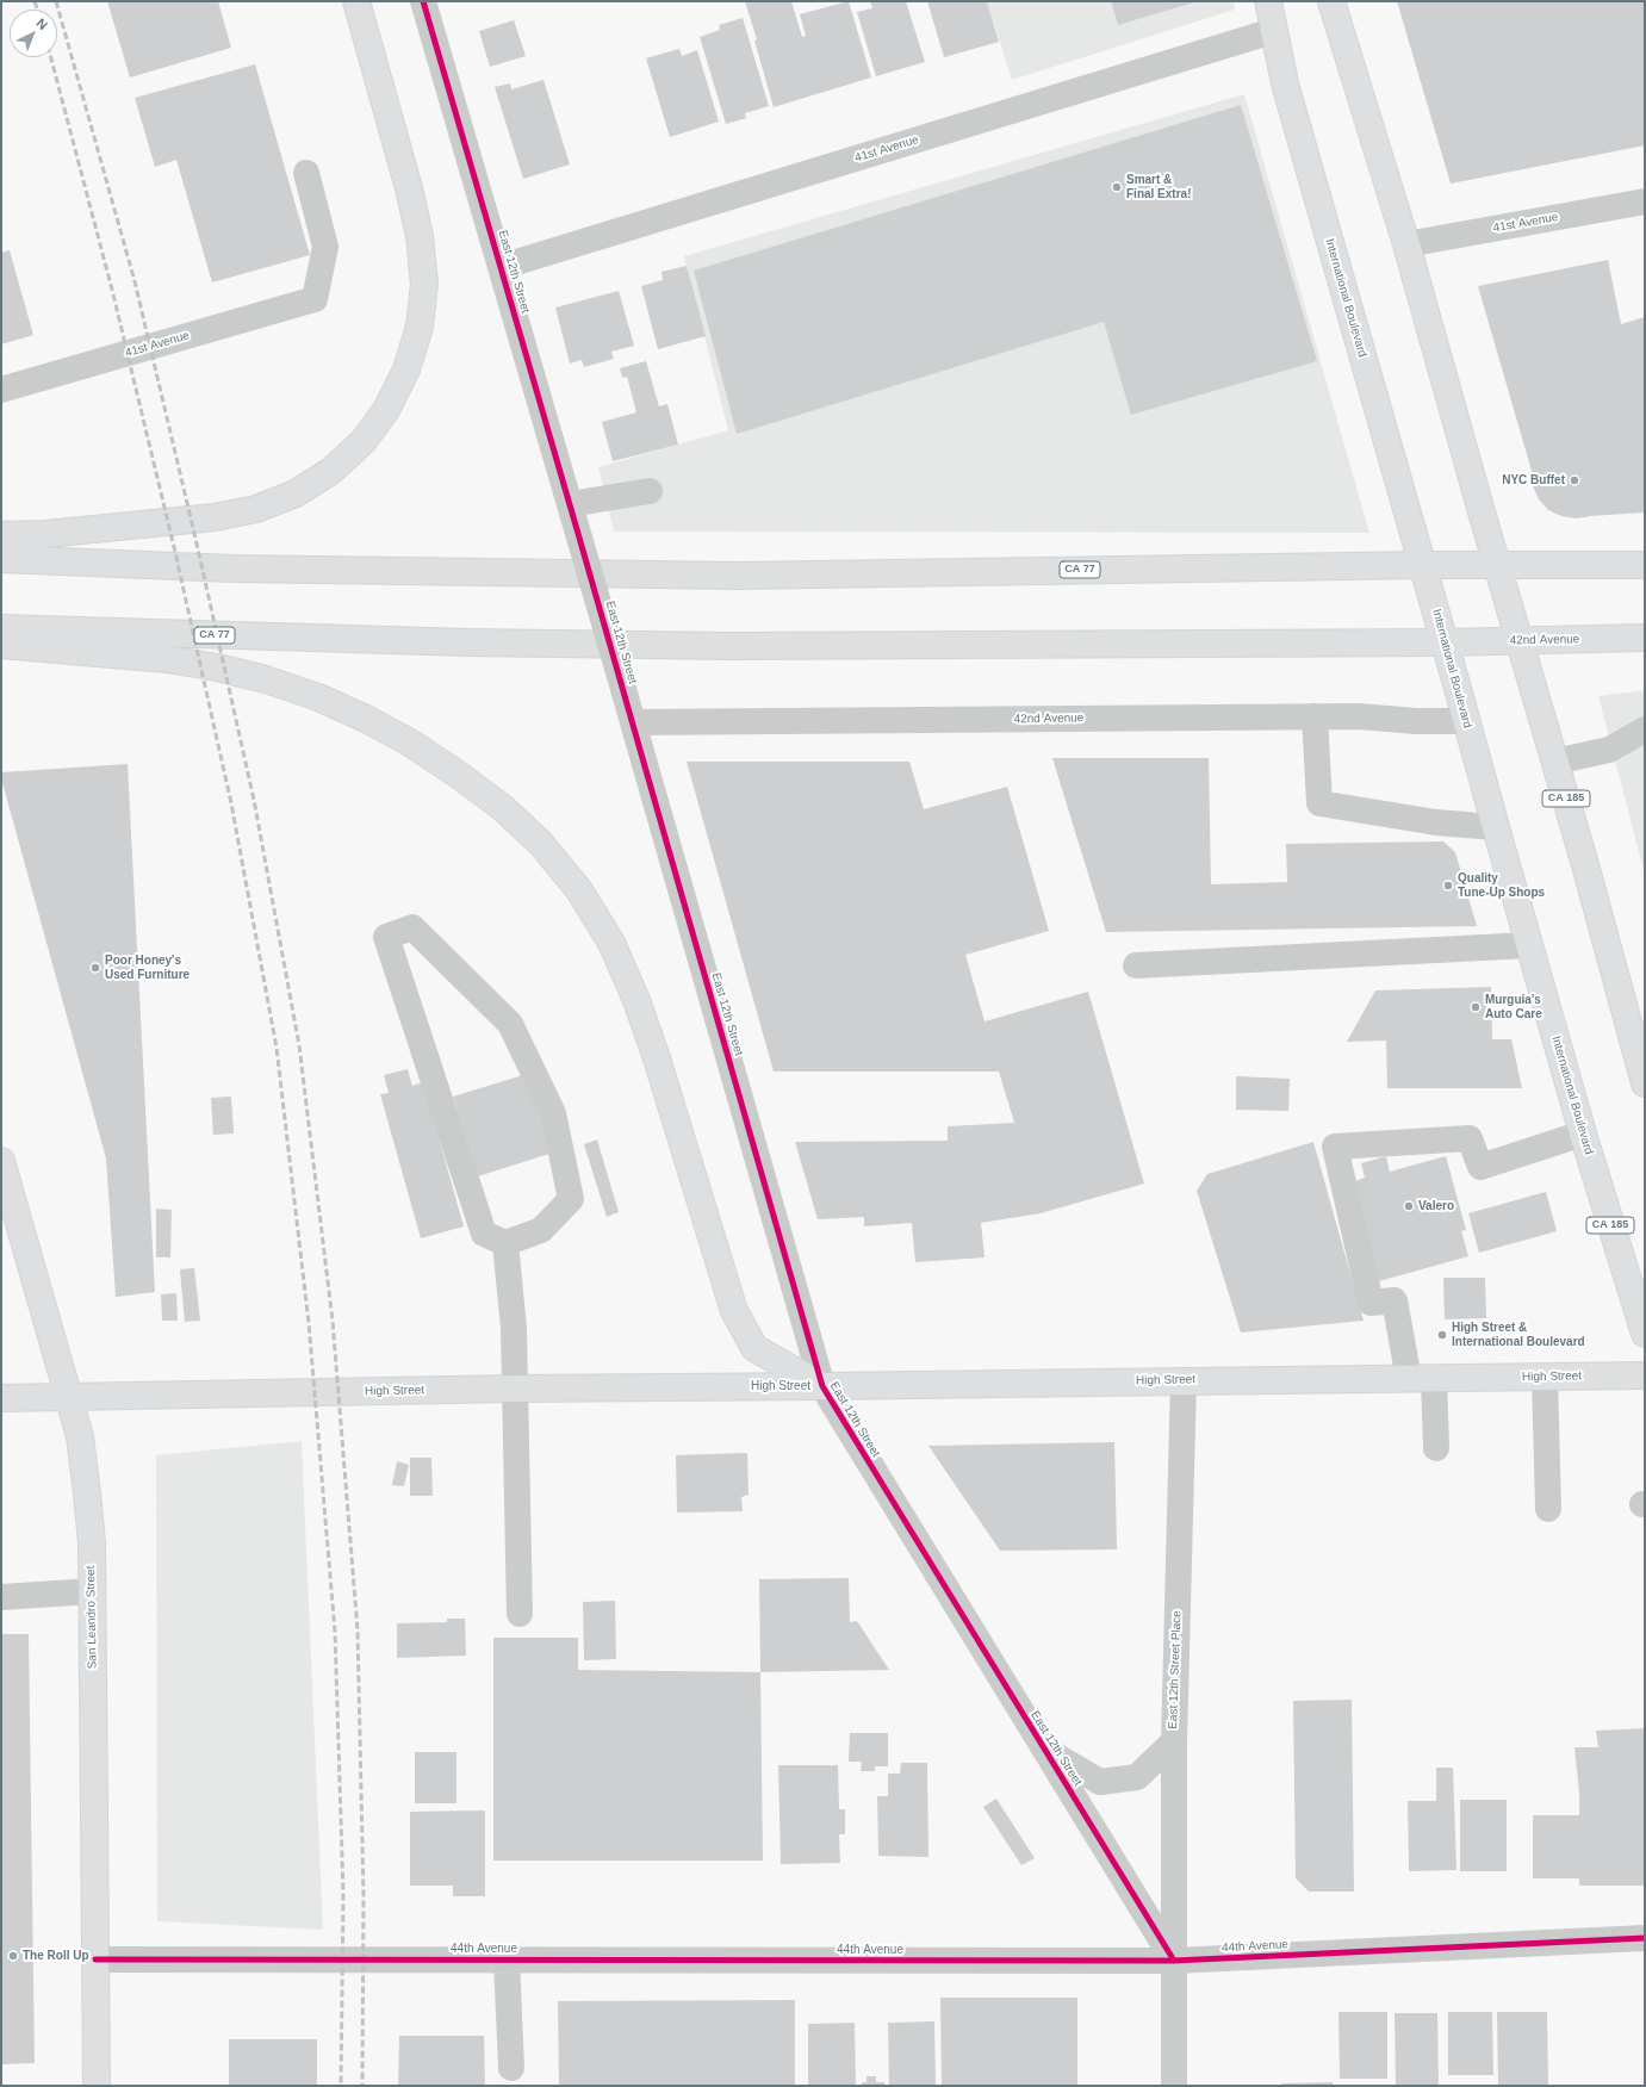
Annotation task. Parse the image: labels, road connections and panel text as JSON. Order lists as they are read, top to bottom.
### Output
{
  "streets": {
    "main road": [
      "International Boulevard",
      "CA 77",
      "42nd Avenue",
      "CA 185",
      "High Street",
      "San Leandro Street"
    ],
    "street": [
      "41st Avenue",
      "East 12th Street",
      "East 12th Street Place",
      "44th Avenue"
    ]
  },
  "crossings": [
    ["41st Avenue", "East 12th Street"],
    ["41st Avenue", "International Boulevard"],
    ["East 12th Street", "42nd Avenue"],
    ["East 12th Street", "High Street"],
    ["East 12th Street", "East 12th Street Place"],
    ["East 12th Street", "44th Avenue"],
    ["International Boulevard", "CA 77"],
    ["International Boulevard", "42nd Avenue"],
    ["CA 77", "42nd Avenue"],
    ["CA 77", "CA 185"],
    ["42nd Avenue", "CA 185"],
    ["High Street", "San Leandro Street"],
    ["High Street", "East 12th Street Place"],
    ["San Leandro Street", "44th Avenue"],
    ["East 12th Street Place", "44th Avenue"]
  ],
  "places": [
    "Smart & Final Extra!",
    "NYC Buffet",
    "Quality Tune-Up Shops",
    "Poor Honey's Used Furniture",
    "Murguia's Auto Care",
    "Valero",
    "High Street & International Boulevard",
    "The Roll Up"
  ],
  "north": "top right"
}
